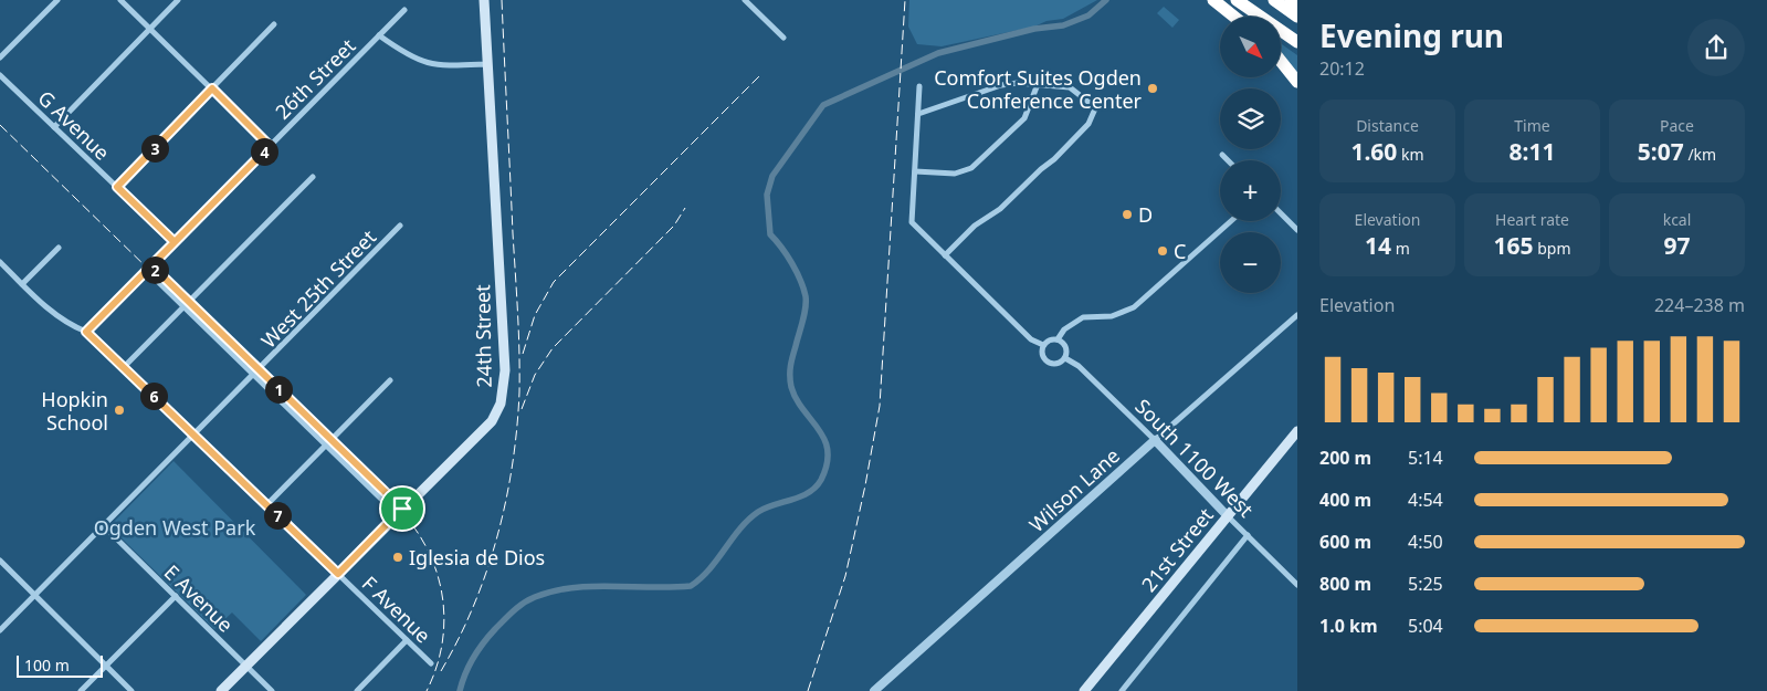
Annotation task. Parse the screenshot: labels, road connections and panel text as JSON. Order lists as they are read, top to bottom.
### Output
{
  "streets": {
    "main road": ["24th Street", "21st Street"],
    "street": [
      "26th Street",
      "G Avenue",
      "West 25th Street",
      "South 1100 West",
      "Wilson Lane",
      "E Avenue",
      "F Avenue"
    ]
  },
  "crossings": [
    ["26th Street", "G Avenue"],
    ["26th Street", "24th Street"],
    ["26th Street", "F Avenue"],
    ["West 25th Street", "E Avenue"],
    ["West 25th Street", "F Avenue"],
    ["24th Street", "E Avenue"],
    ["24th Street", "F Avenue"],
    ["South 1100 West", "Wilson Lane"],
    ["South 1100 West", "21st Street"]
  ],
  "parks": ["Ogden West Park"],
  "places": [
    "Comfort Suites Ogden Conference Center",
    "D",
    "C",
    "Hopkin School",
    "Iglesia de Dios"
  ],
  "scale_bar": "100 m",
  "north": "bottom right",
  "page": {
    "heading": ["Evening run", "20:12"],
    "map_buttons": ["+", "−"],
    "stats": [
      ["Distance", "1.60 km"],
      ["Time", "8:11"],
      ["Pace", "5:07 /km"],
      ["Elevation", "14 m"],
      ["Heart rate", "165 bpm"],
      ["kcal", "97"]
    ],
    "pins": [
      "3",
      "4",
      "2",
      "1",
      "6",
      "7"
    ],
    "chart": ["Elevation", "224–238 m"],
    "list": [
      {
        "name": "200 m",
        "note": "5:14"
      },
      {
        "name": "400 m",
        "note": "4:54"
      },
      {
        "name": "600 m",
        "note": "4:50"
      },
      {
        "name": "800 m",
        "note": "5:25"
      },
      {
        "name": "1.0 km",
        "note": "5:04"
      }
    ],
    "scale": "100 m"
  }
}
